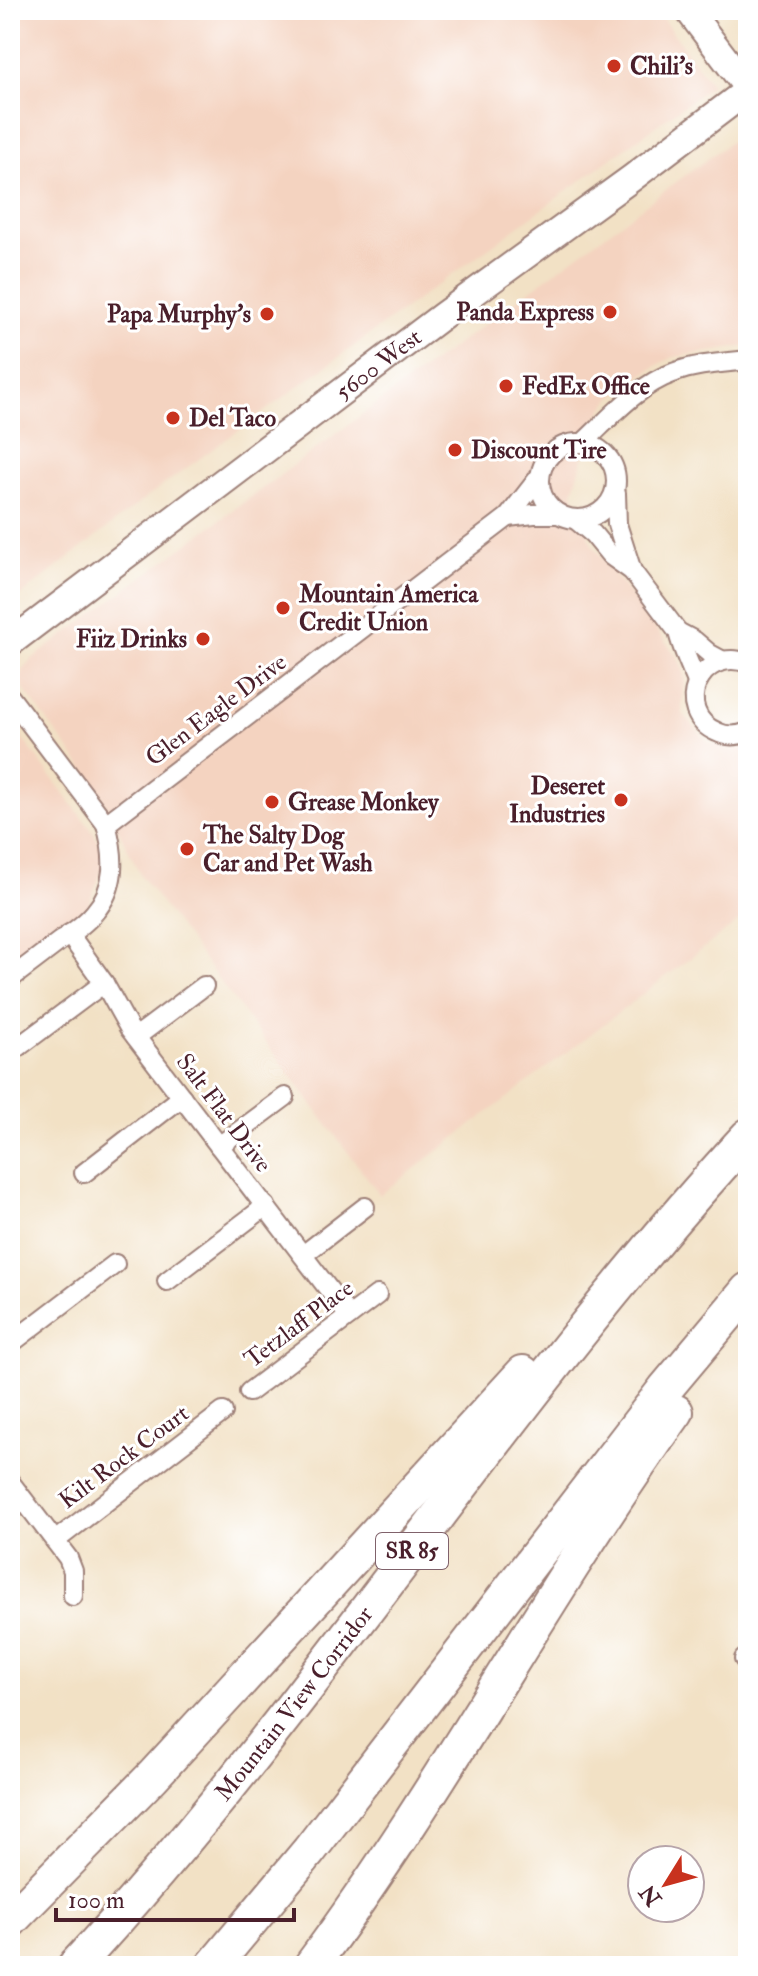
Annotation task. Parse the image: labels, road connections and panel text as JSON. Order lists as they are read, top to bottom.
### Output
{
  "streets": {
    "highway": ["SR 85", "Mountain View Corridor"],
    "main road": ["5600 West"],
    "street": [
      "Glen Eagle Drive",
      "Salt Flat Drive",
      "Tetzlaff Place",
      "Kilt Rock Court"
    ]
  },
  "crossings": [
    ["Salt Flat Drive", "Tetzlaff Place"]
  ],
  "places": [
    "Chili's",
    "Panda Express",
    "Papa Murphy's",
    "FedEx Office",
    "Del Taco",
    "Discount Tire",
    "Mountain America Credit Union",
    "Fiiz Drinks",
    "Deseret Industries",
    "Grease Monkey",
    "The Salty Dog Car and Pet Wash"
  ],
  "scale_bar": "100 m",
  "north": "bottom left"
}
